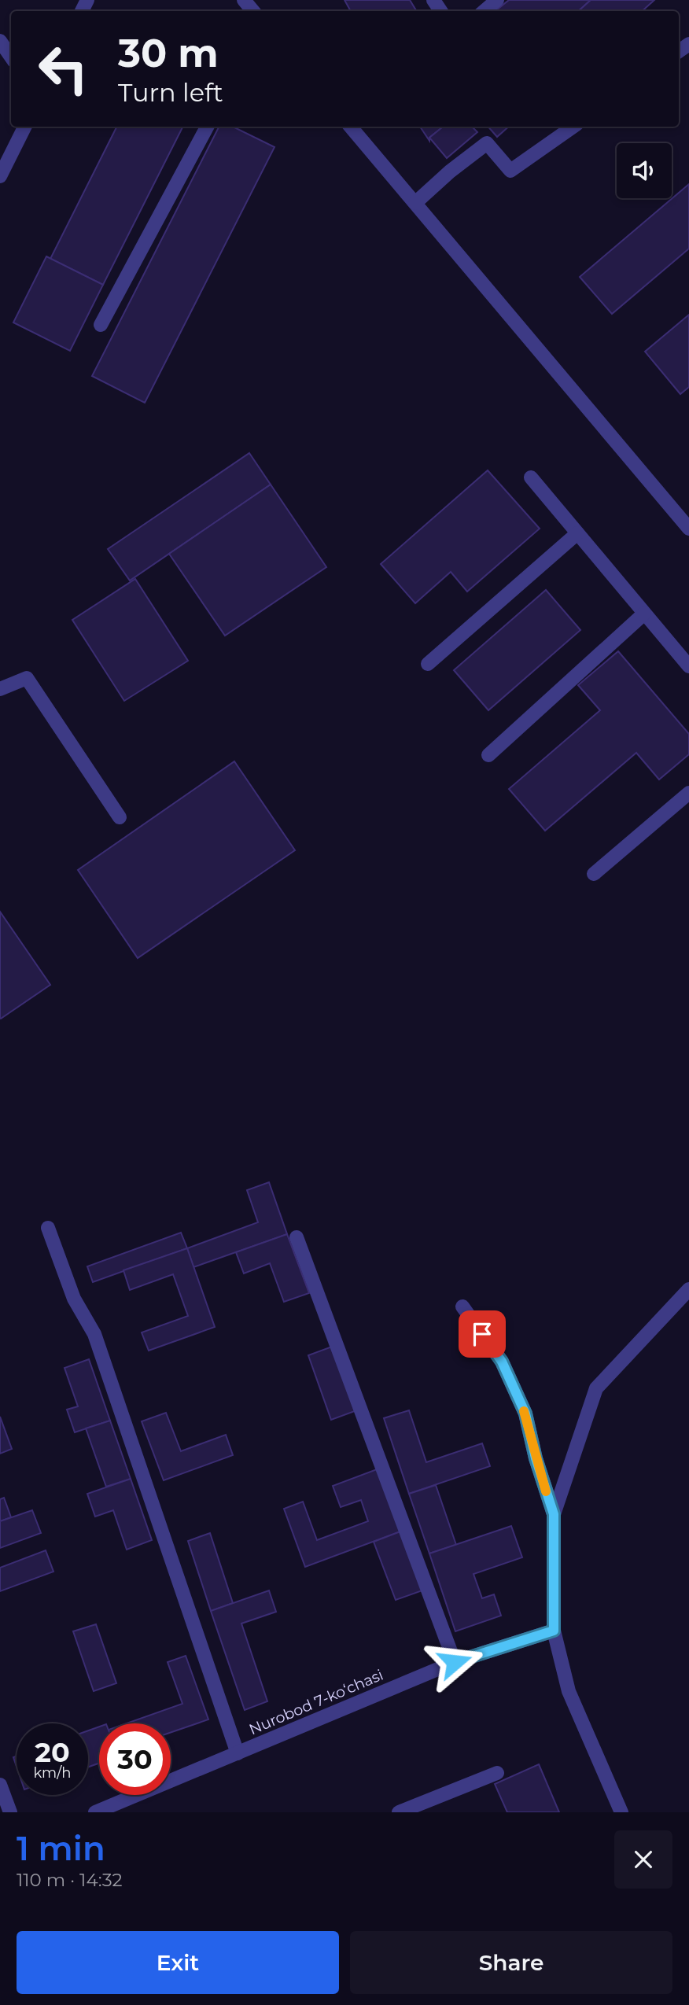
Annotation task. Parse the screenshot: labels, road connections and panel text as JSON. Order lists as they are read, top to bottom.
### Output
{
  "streets": {
    "street": ["Nurobod 7-ko‘chasi"]
  },
  "page": {
    "turn": ["30 m", "Turn left"],
    "speed": "20 km/h",
    "limit": "30",
    "heading": ["1 min", "110 m · 14:32"],
    "buttons": ["Exit", "Share"]
  }
}
